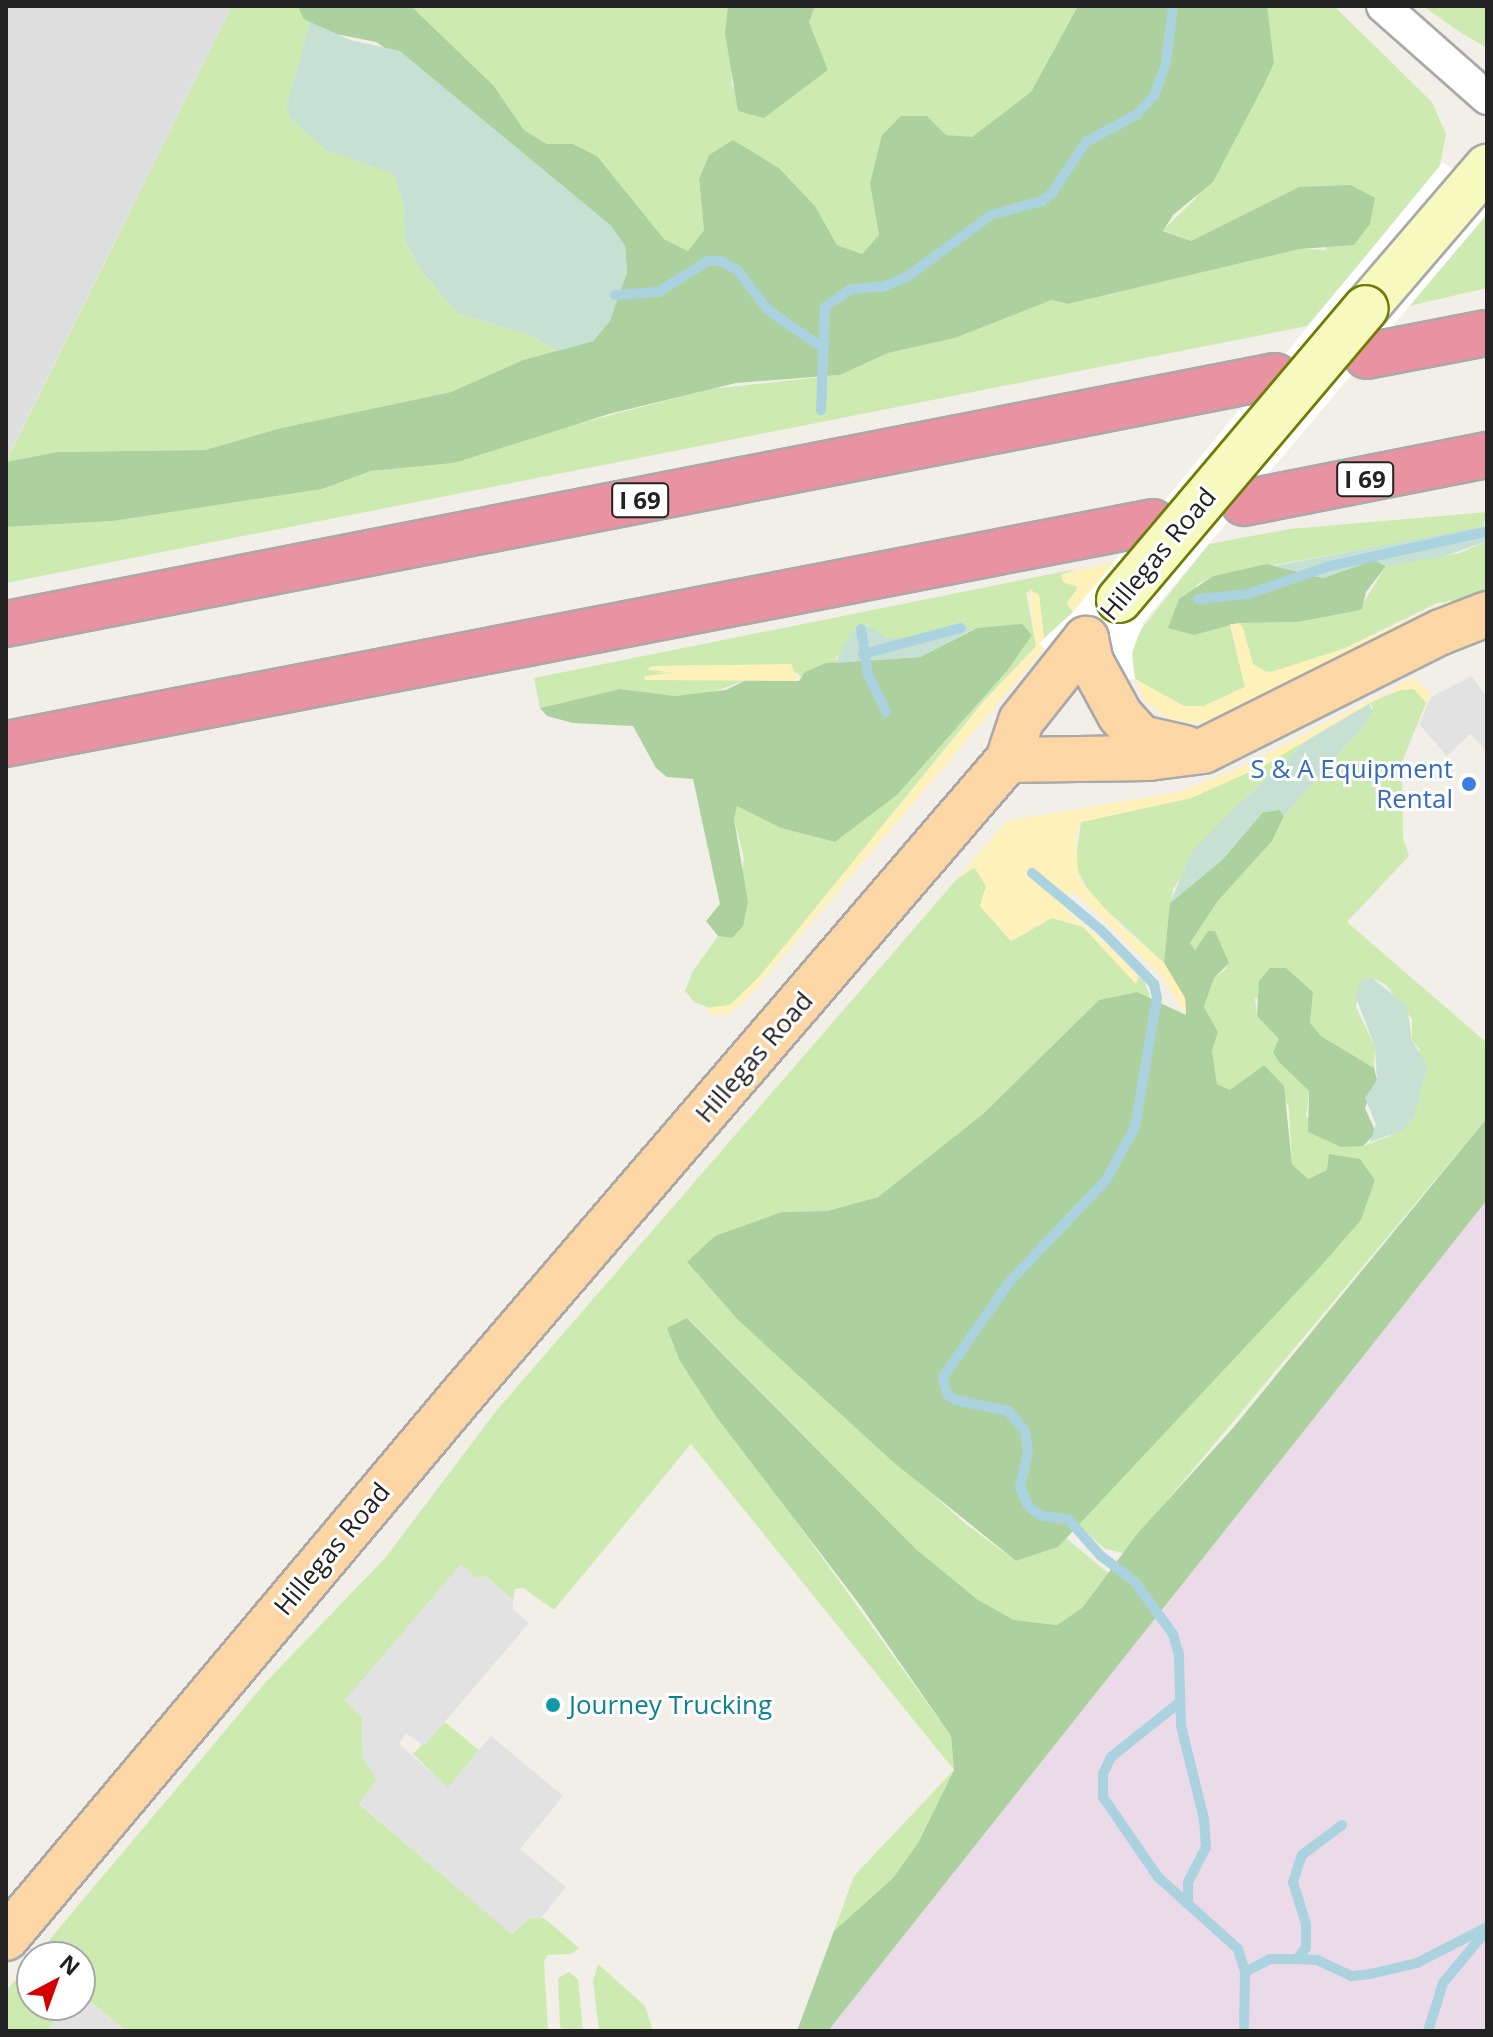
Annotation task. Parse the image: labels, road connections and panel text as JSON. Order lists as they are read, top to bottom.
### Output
{
  "streets": {
    "highway": ["I 69"],
    "main road": ["Hillegas Road"]
  },
  "places": ["S & A Equipment Rental", "Journey Trucking"],
  "north": "top right"
}
